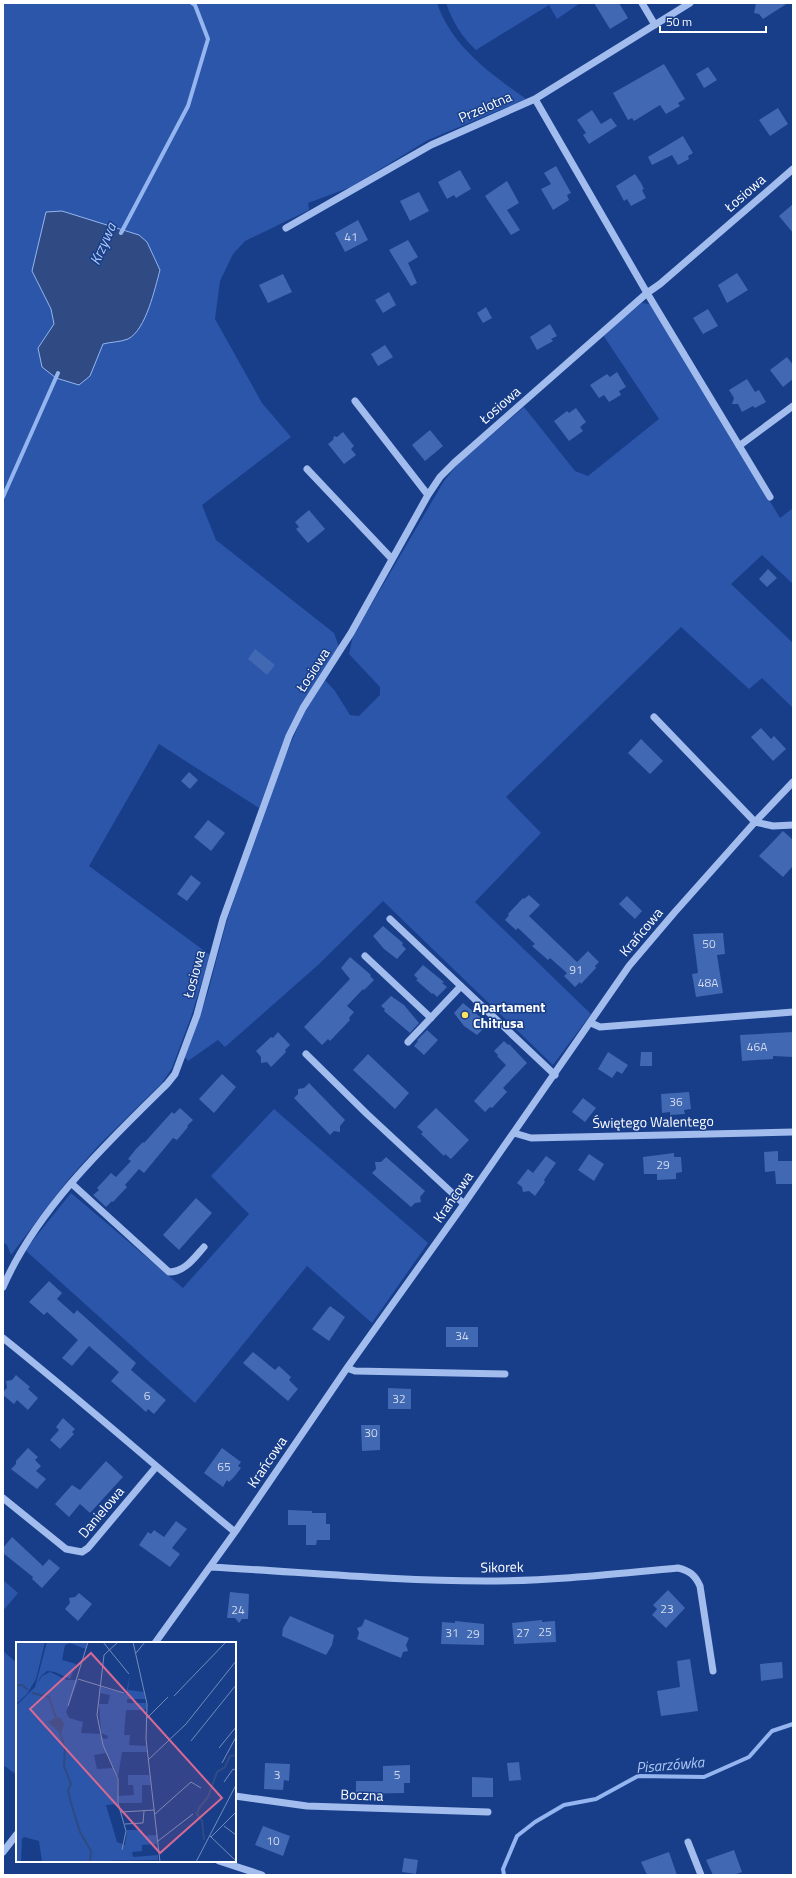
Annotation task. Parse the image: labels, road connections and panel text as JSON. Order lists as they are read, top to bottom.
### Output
{
  "streets": {
    "street": [
      "Przelotna",
      "Łosiowa",
      "Krańcowa",
      "Świętego Walentego",
      "Danielowa",
      "Sikorek",
      "Boczna"
    ]
  },
  "crossings": [
    ["Krańcowa", "Świętego Walentego"],
    ["Krańcowa", "Sikorek"]
  ],
  "water": ["Krzywa", "Pisarzówka"],
  "places": ["Apartament Chitrusa"],
  "house_numbers": [
    "41",
    "50",
    "91",
    "48A",
    "46A",
    "36",
    "29",
    "34",
    "6",
    "32",
    "30",
    "65",
    "23",
    "24",
    "25",
    "31",
    "27",
    "29",
    "3",
    "5",
    "10"
  ],
  "scale_bar": "50 m"
}
